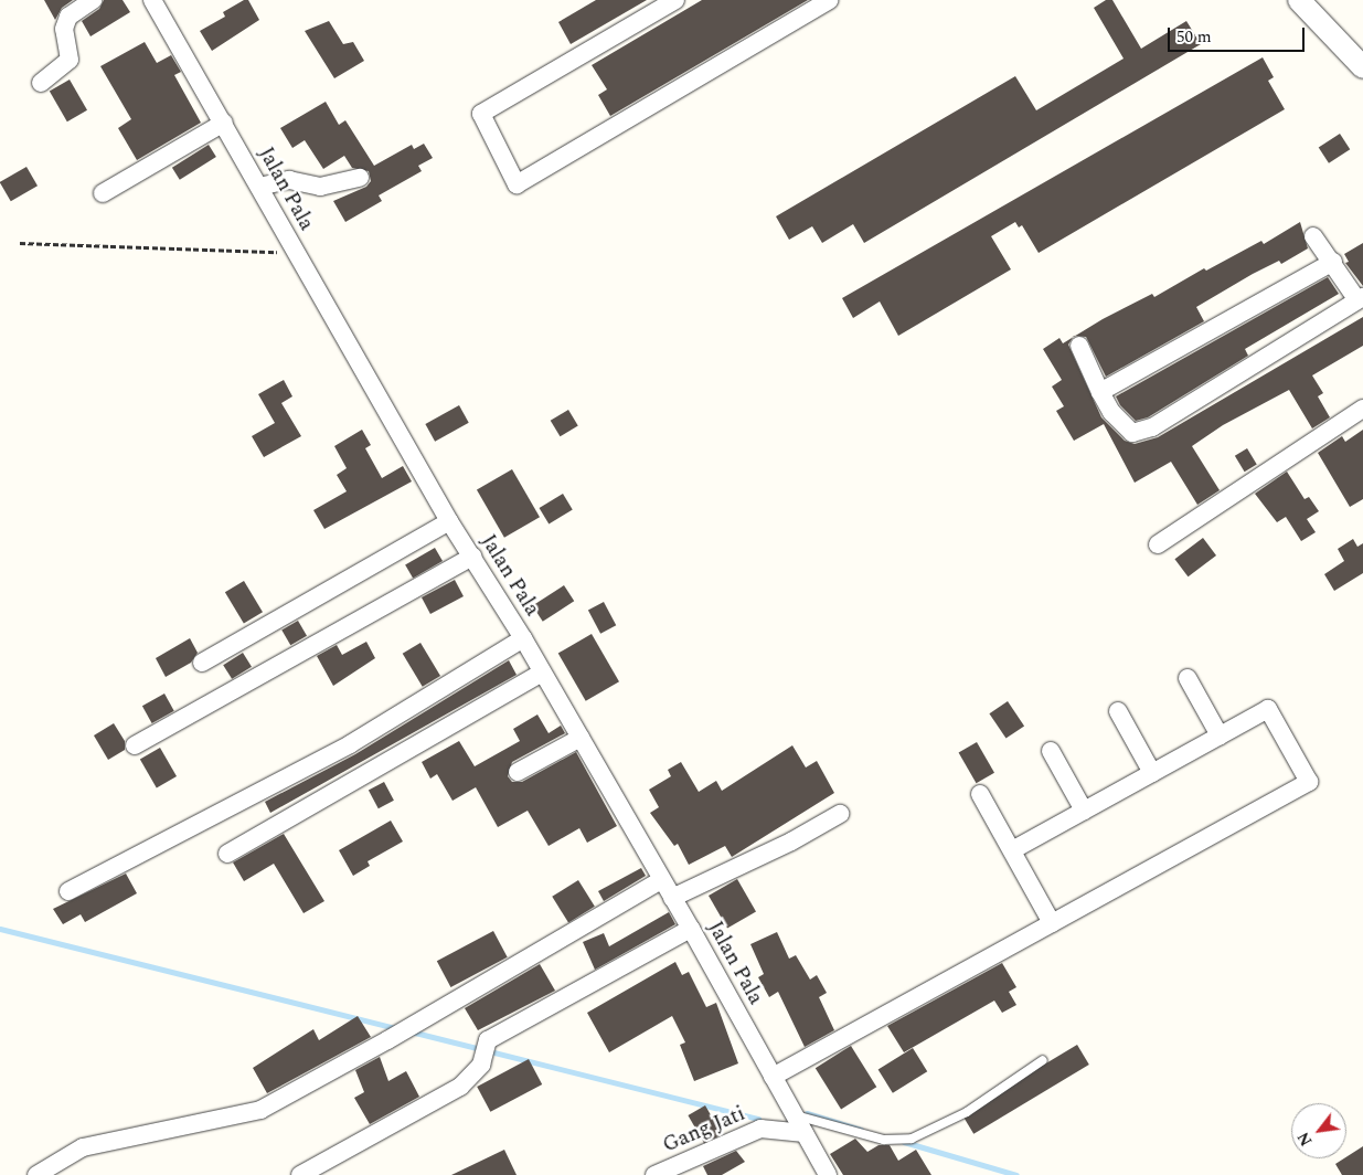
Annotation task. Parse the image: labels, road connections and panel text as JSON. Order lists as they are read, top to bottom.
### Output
{
  "streets": {
    "street": ["Jalan Pala", "Gang Jati"]
  },
  "crossings": [
    ["Jalan Pala", "Gang Jati"]
  ],
  "scale_bar": "50 m",
  "north": "bottom left"
}
